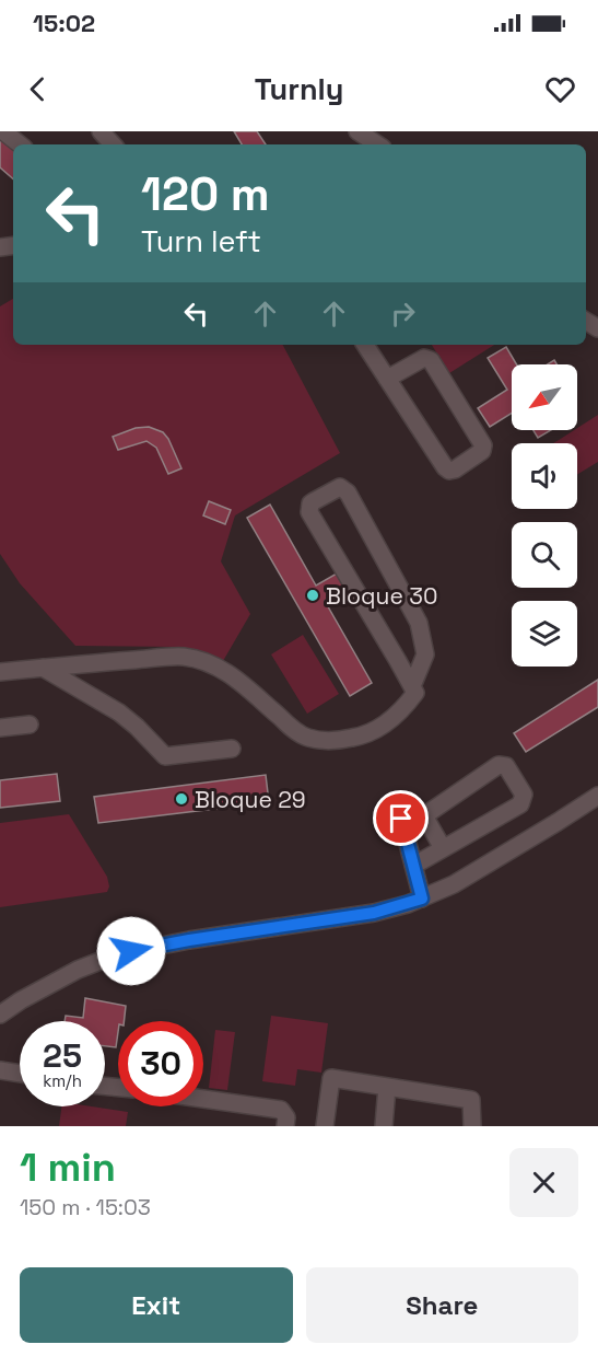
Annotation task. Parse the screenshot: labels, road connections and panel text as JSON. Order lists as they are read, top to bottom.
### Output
{
  "places": ["Bloque 30", "Bloque 29"],
  "north": "bottom left",
  "page": {
    "status": "15:02",
    "header": "Turnly",
    "turn": ["120 m", "Turn left"],
    "speed": "25 km/h",
    "limit": "30",
    "heading": ["1 min", "150 m · 15:03"],
    "buttons": ["Exit", "Share"]
  }
}
